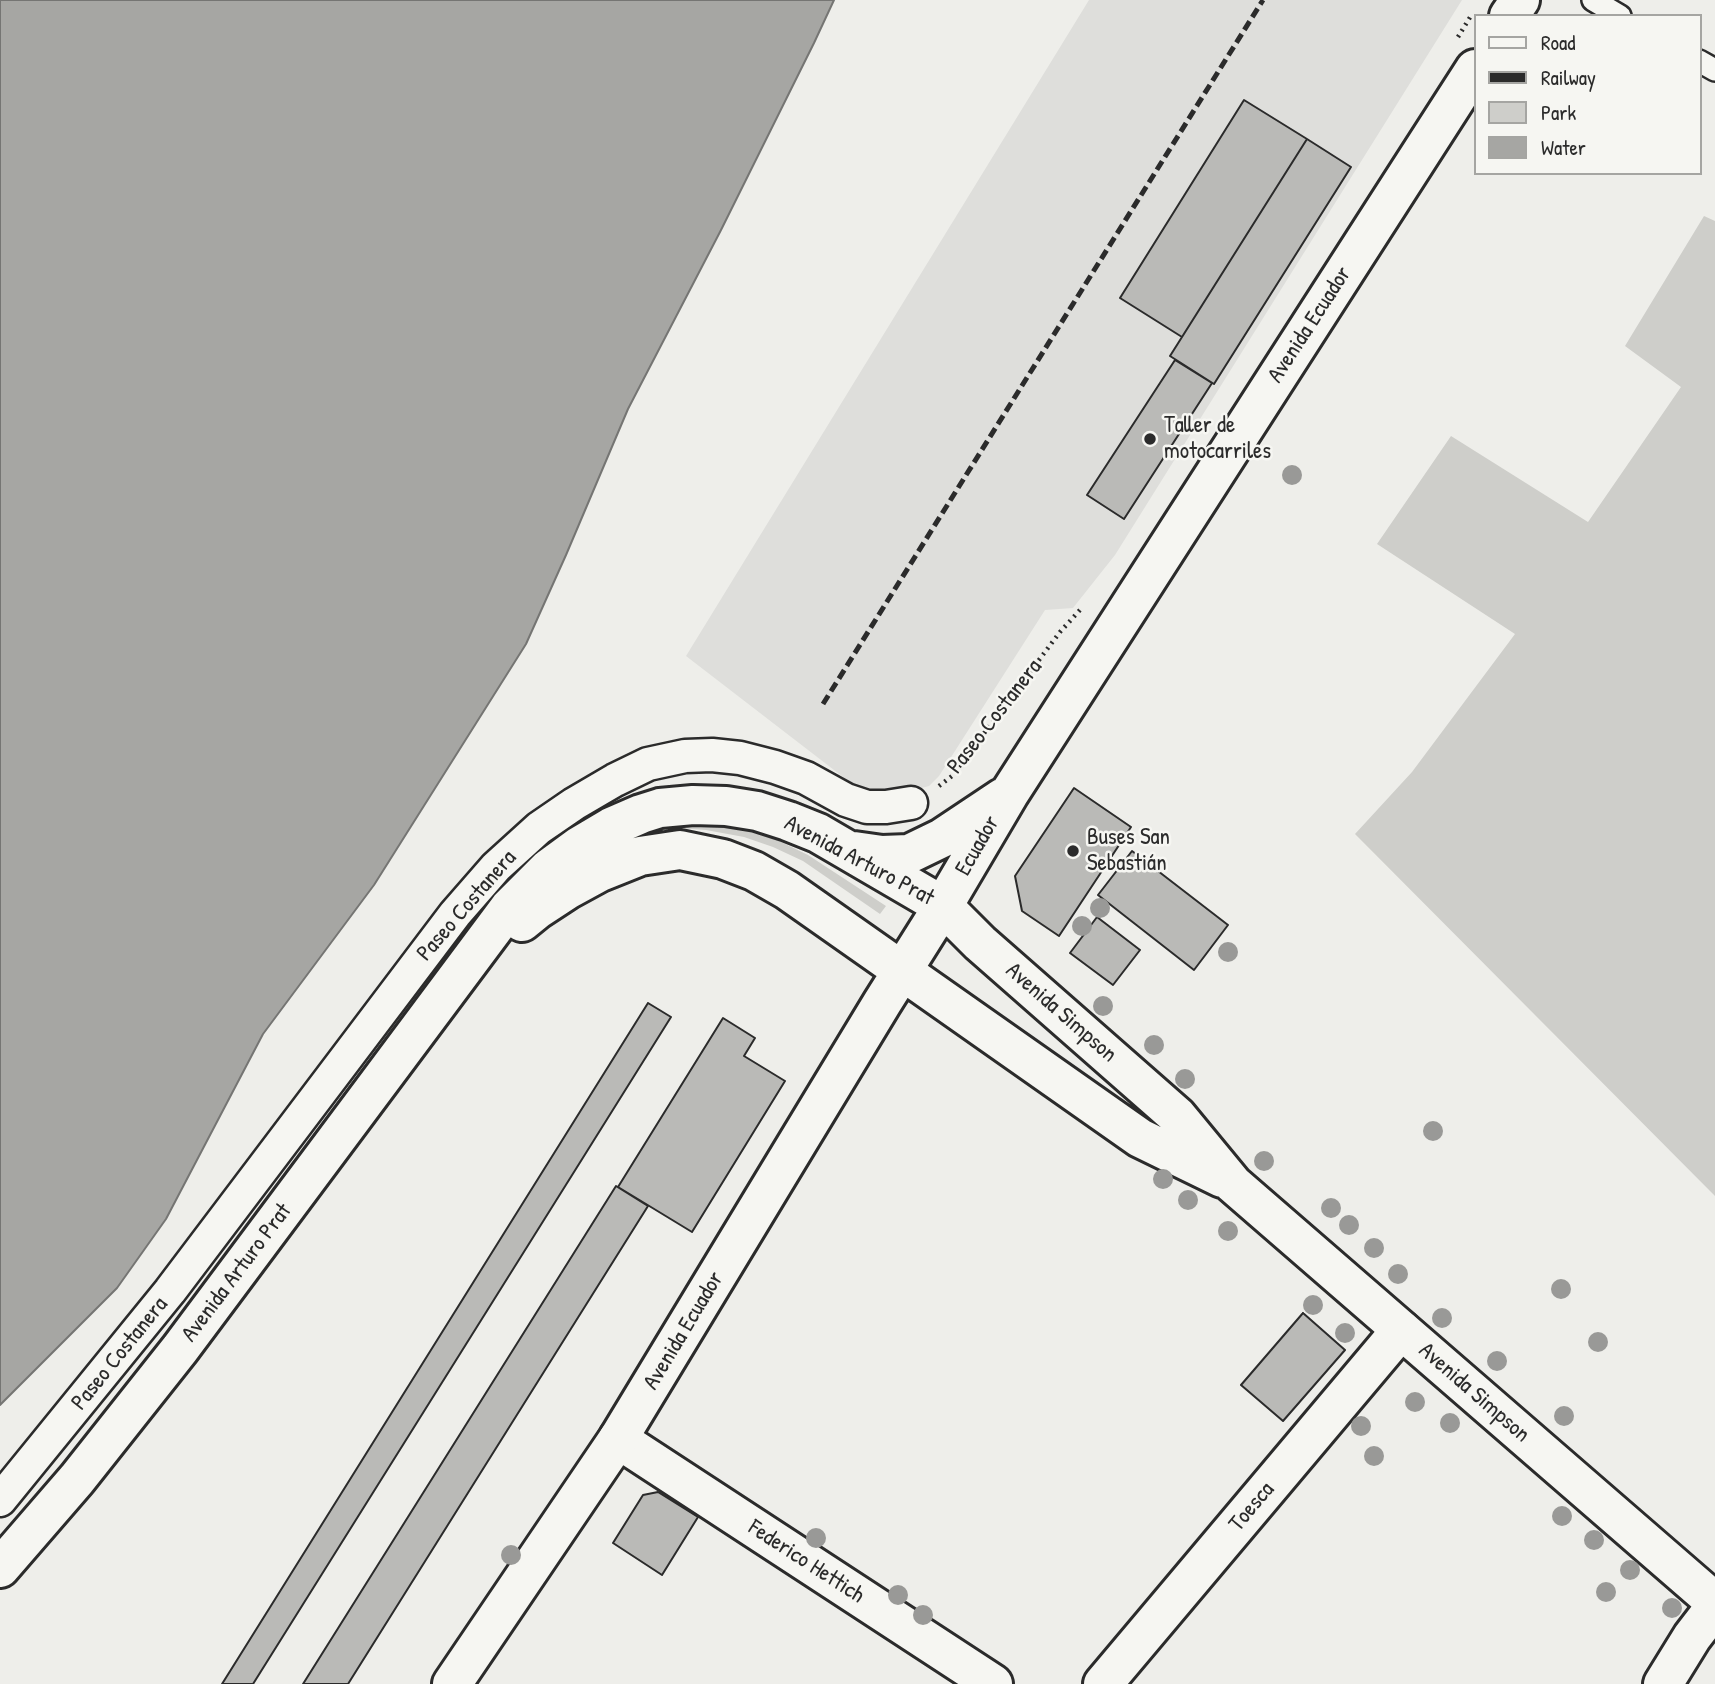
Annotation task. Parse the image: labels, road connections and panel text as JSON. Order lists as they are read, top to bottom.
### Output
{
  "streets": {
    "main road": [
      "Avenida Ecuador",
      "Ecuador",
      "Avenida Arturo Prat",
      "Avenida Simpson",
      "Toesca",
      "Federico Hettich"
    ],
    "street": ["Paseo Costanera"]
  },
  "crossings": [
    ["Avenida Ecuador", "Ecuador"],
    ["Avenida Ecuador", "Avenida Arturo Prat"],
    ["Avenida Ecuador", "Avenida Simpson"],
    ["Avenida Ecuador", "Federico Hettich"],
    ["Ecuador", "Avenida Arturo Prat"],
    ["Ecuador", "Avenida Simpson"],
    ["Avenida Arturo Prat", "Avenida Simpson"],
    ["Avenida Simpson", "Toesca"]
  ],
  "places": ["Taller de motocarriles", "Buses San Sebastián"],
  "legend": [
    "Road",
    "Railway",
    "Park",
    "Water"
  ]
}
